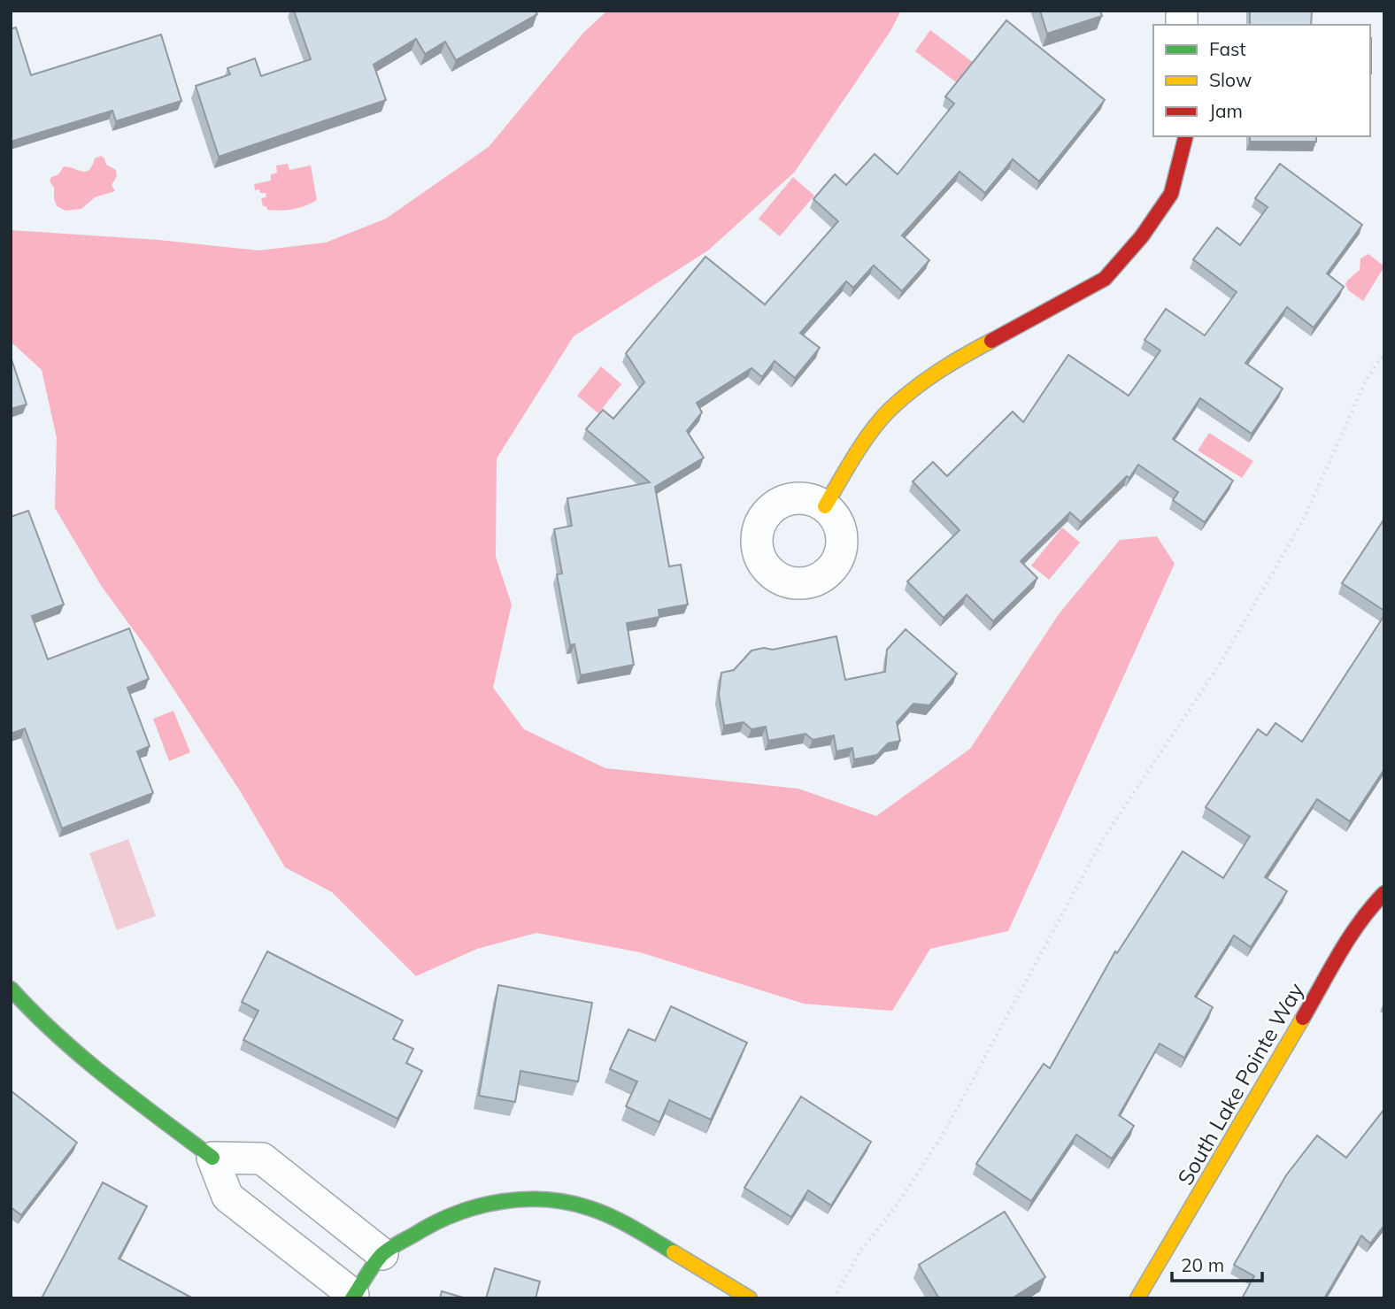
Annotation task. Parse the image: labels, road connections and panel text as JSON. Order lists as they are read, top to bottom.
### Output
{
  "streets": {
    "street": ["South Lake Pointe Way"]
  },
  "legend": ["Fast", "Slow", "Jam"],
  "scale_bar": "20 m"
}
